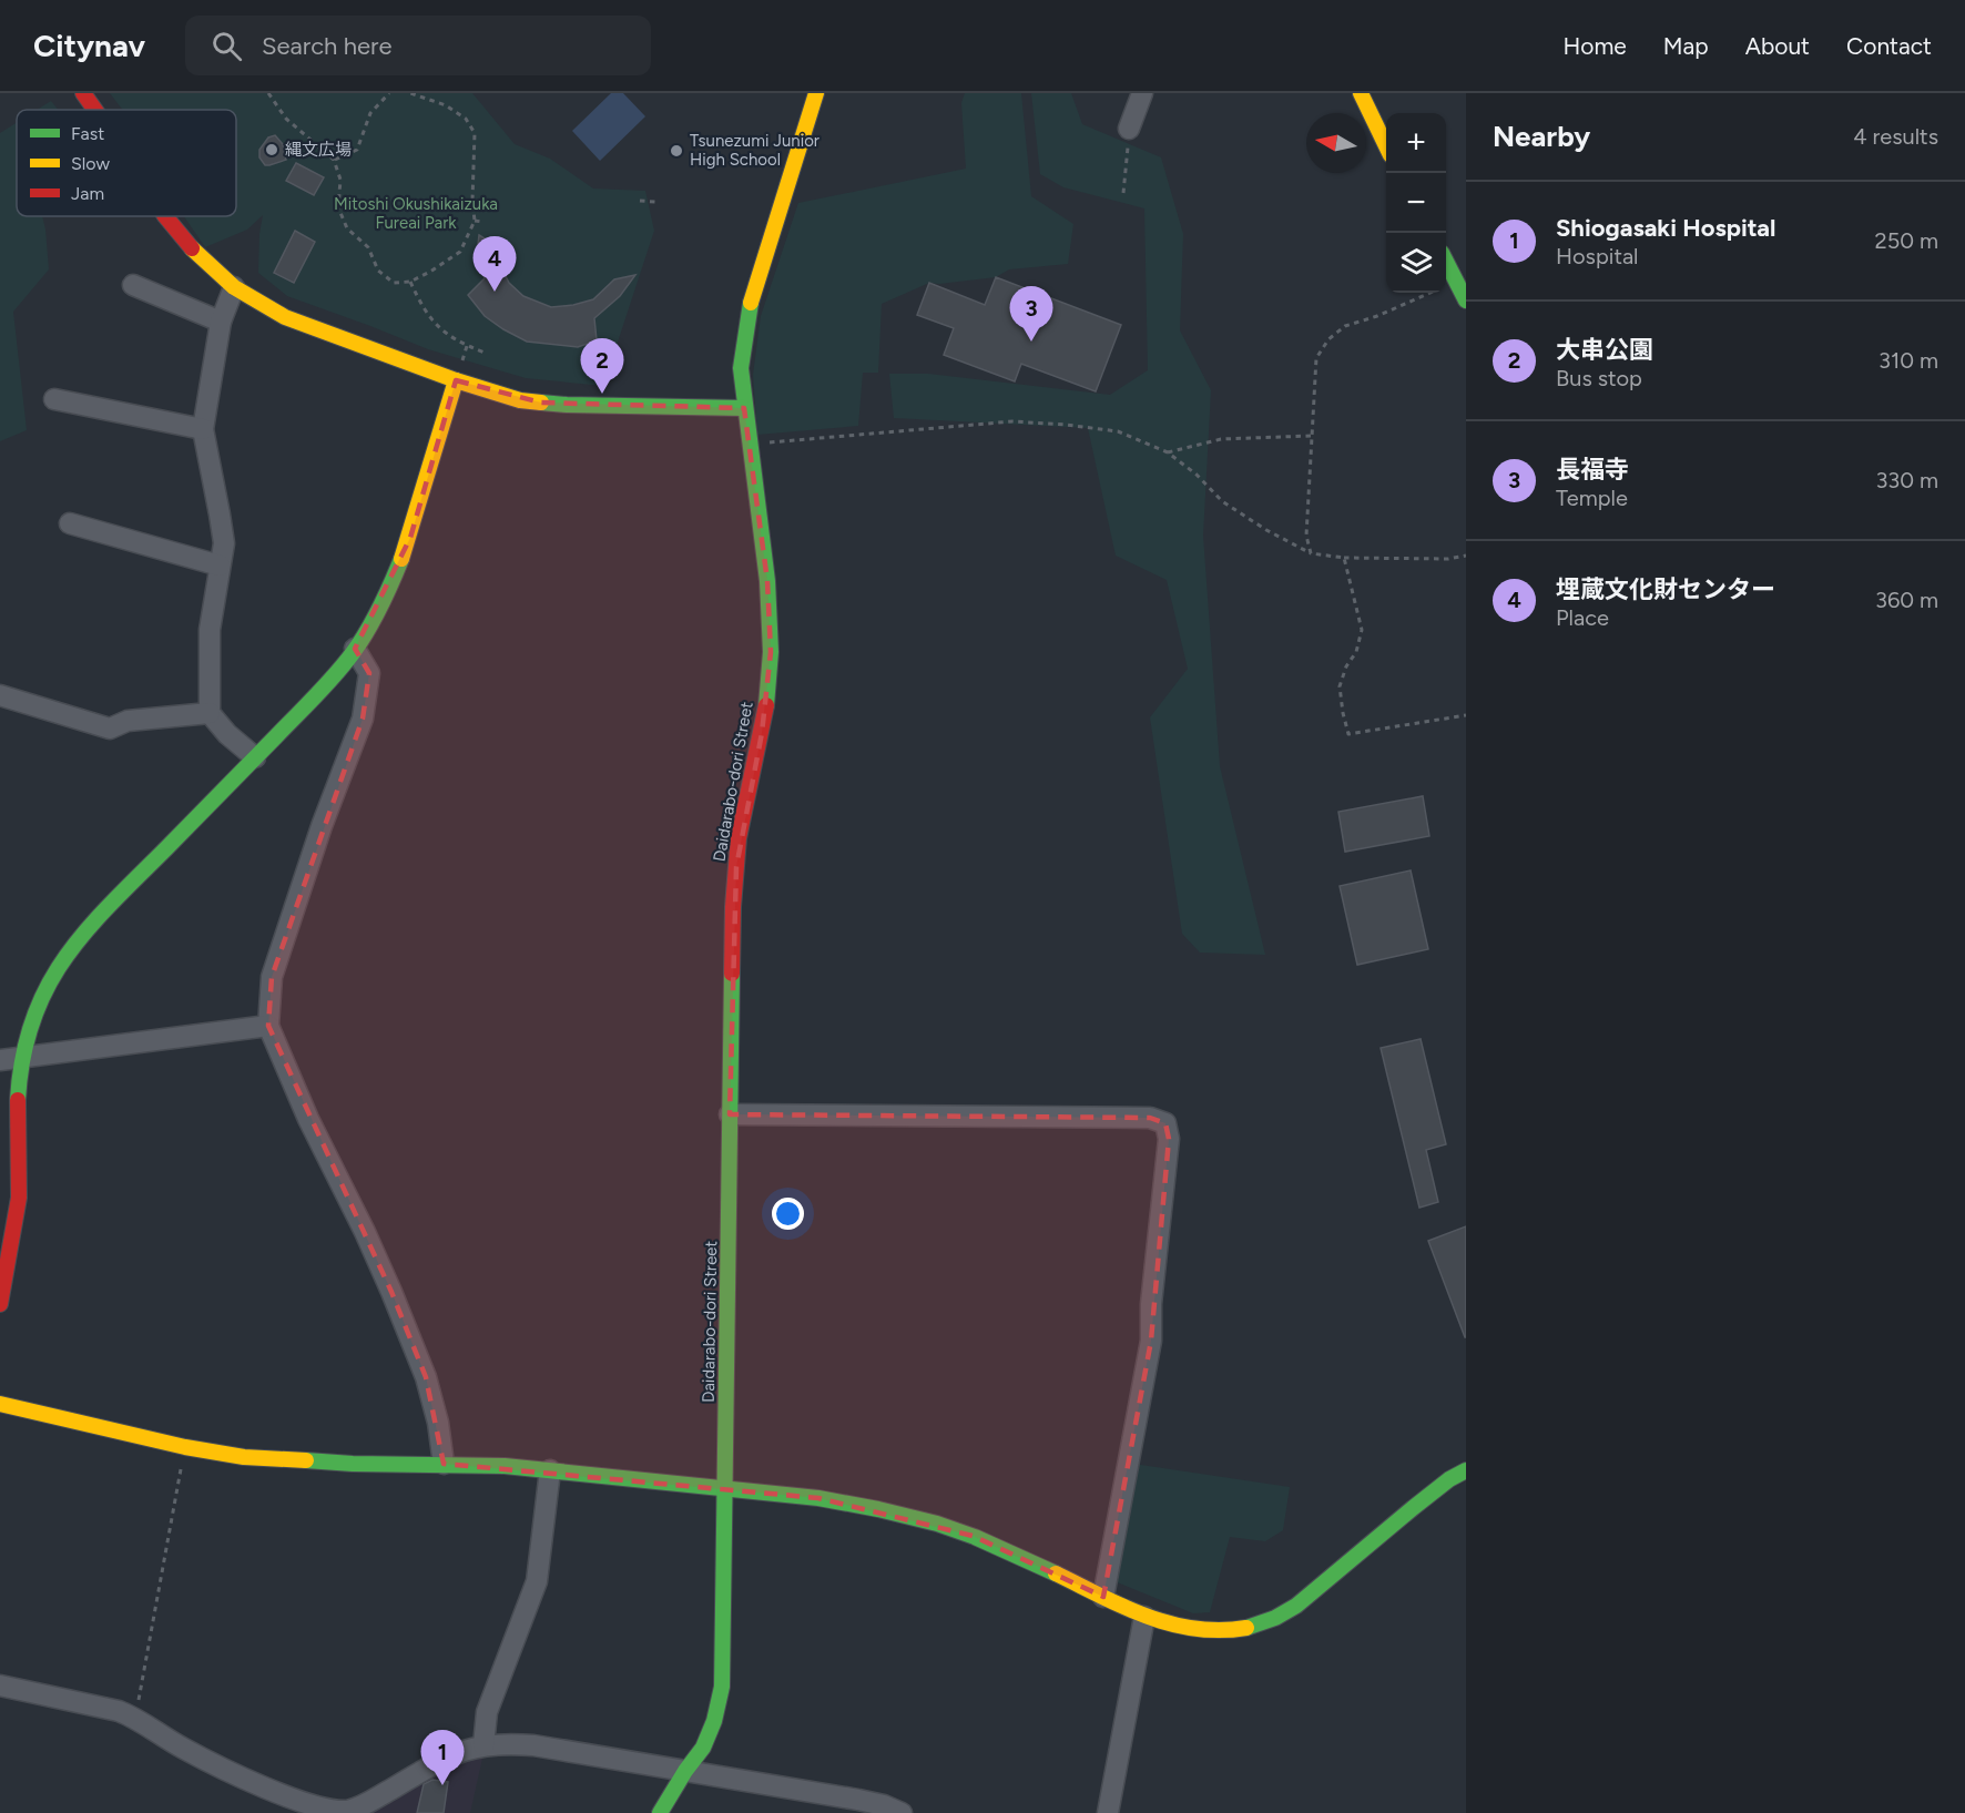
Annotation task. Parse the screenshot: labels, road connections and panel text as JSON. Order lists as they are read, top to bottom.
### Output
{
  "streets": {
    "street": ["Daidarabo-dori Street"]
  },
  "parks": ["Mitoshi Okushikaizuka Fureai Park"],
  "places": ["縄文広場", "Tsunezumi Junior High School"],
  "legend": ["Fast", "Slow", "Jam"],
  "north": "left",
  "page": {
    "header": "Citynav",
    "search": "Search here",
    "nav": [
      "Home",
      "Map",
      "About",
      "Contact"
    ],
    "heading": ["Nearby", "4 results"],
    "map_buttons": ["+", "−"],
    "list": [
      {
        "mark": "1",
        "name": "Shiogasaki Hospital",
        "note": "Hospital",
        "value": "250 m"
      },
      {
        "mark": "2",
        "name": "大串公園",
        "note": "Bus stop",
        "value": "310 m"
      },
      {
        "mark": "3",
        "name": "長福寺",
        "note": "Temple",
        "value": "330 m"
      },
      {
        "mark": "4",
        "name": "埋蔵文化財センター",
        "note": "Place",
        "value": "360 m"
      }
    ],
    "pins": [
      "4",
      "3",
      "2",
      "1"
    ]
  }
}
